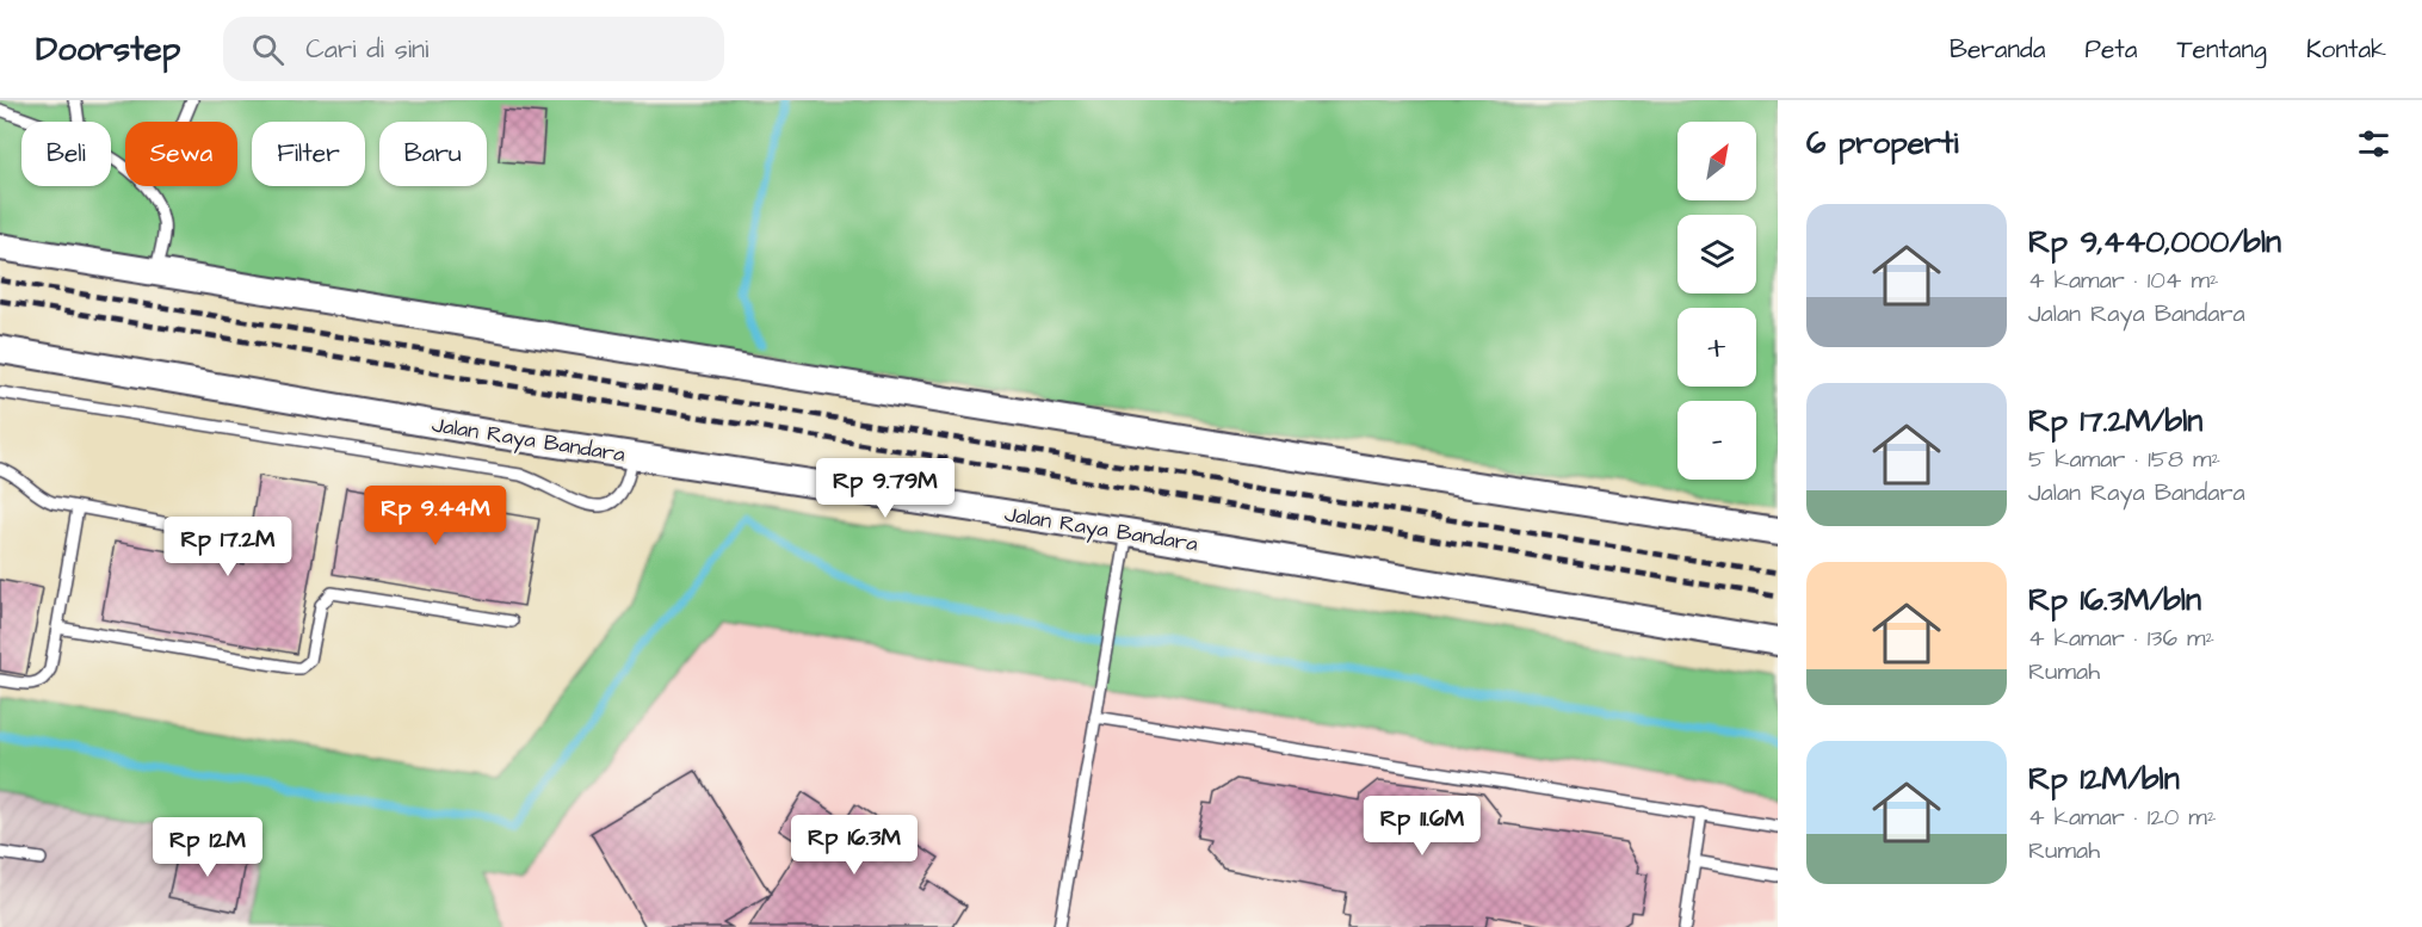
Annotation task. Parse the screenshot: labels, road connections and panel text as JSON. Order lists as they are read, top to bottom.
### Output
{
  "streets": {
    "street": ["Jalan Raya Bandara"]
  },
  "north": "top right",
  "page": {
    "header": "Doorstep",
    "search": "Cari di sini",
    "nav": [
      "Beranda",
      "Peta",
      "Tentang",
      "Kontak"
    ],
    "heading": "6 properti",
    "map_buttons": ["+", "−"],
    "chip": [
      "Beli",
      "Sewa",
      "Filter",
      "Baru"
    ],
    "list": [
      {
        "name": "Rp 9,440,000/bln",
        "note": "4 kamar · 104 m² · Jalan Raya Bandara"
      },
      {
        "name": "Rp 17.2M/bln",
        "note": "5 kamar · 158 m² · Jalan Raya Bandara"
      },
      {
        "name": "Rp 16.3M/bln",
        "note": "4 kamar · 136 m² · Rumah"
      },
      {
        "name": "Rp 12M/bln",
        "note": "4 kamar · 120 m² · Rumah"
      }
    ],
    "price": [
      "Rp 9.79M",
      "Rp 9.44M",
      "Rp 17.2M",
      "Rp 11.6M",
      "Rp 16.3M",
      "Rp 12M"
    ]
  }
}
